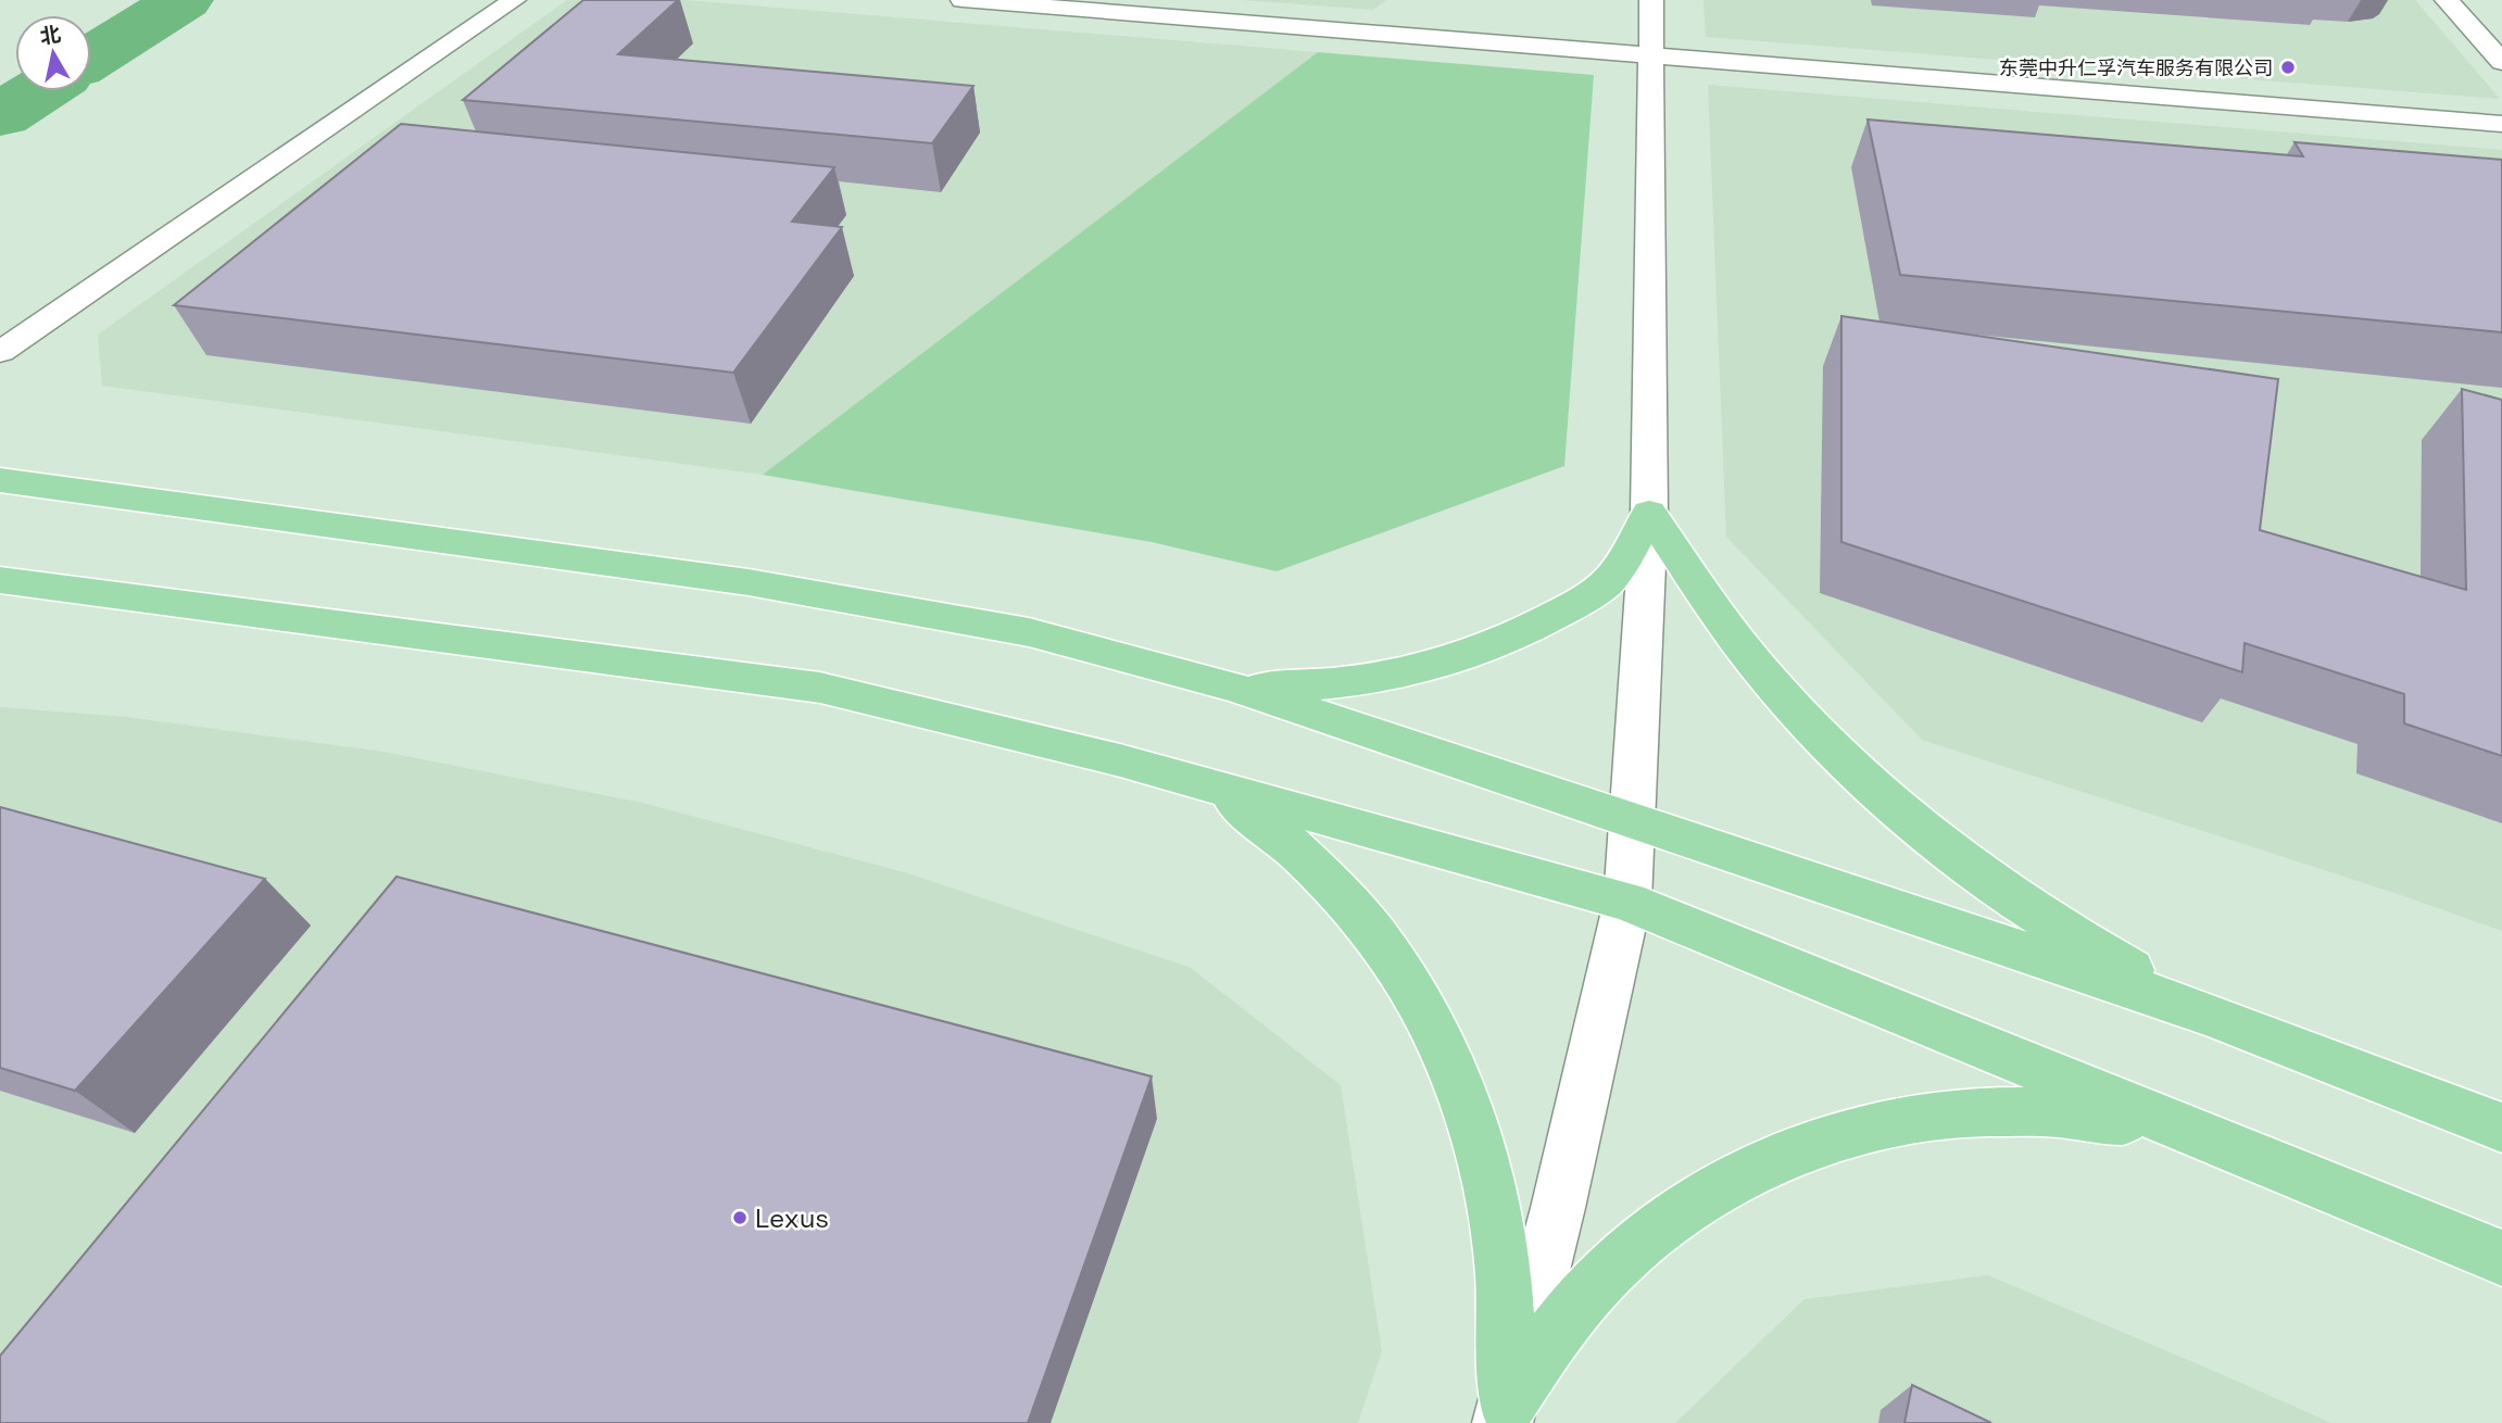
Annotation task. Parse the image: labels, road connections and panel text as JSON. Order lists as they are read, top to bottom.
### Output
{
  "places": ["东莞中升仁孚汽车服务有限公司", "Lexus"],
  "north": "top"
}
